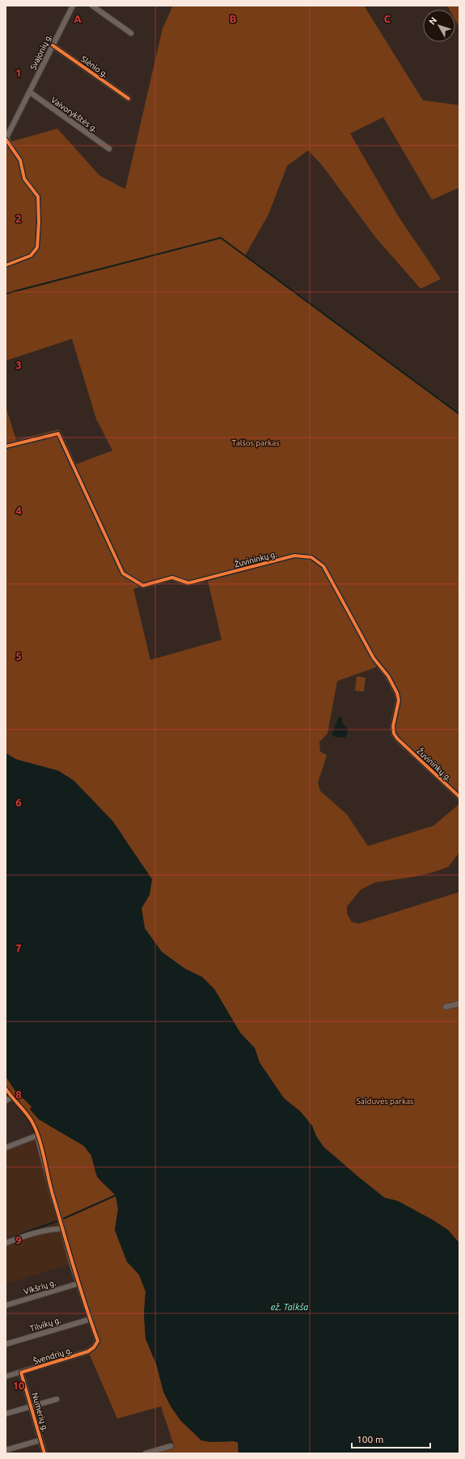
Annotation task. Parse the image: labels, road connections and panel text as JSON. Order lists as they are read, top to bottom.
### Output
{
  "streets": {
    "street": [
      "Svajonių g.",
      "Slėnio g.",
      "Vaivorykštės g.",
      "Žuvininkų g.",
      "Vikšrių g.",
      "Tilvikų g.",
      "Švendrių g.",
      "Numerių g."
    ]
  },
  "crossings": [
    ["Svajonių g.", "Slėnio g."],
    ["Svajonių g.", "Vaivorykštės g."],
    ["Tilvikų g.", "Švendrių g."],
    ["Švendrių g.", "Numerių g."]
  ],
  "water": ["ež. Talkša"],
  "parks": ["Talšos parkas", "Salduvės parkas"],
  "scale_bar": "100 m",
  "north": "top left",
  "grid": {
    "columns": ["A", "B", "C"],
    "rows": [
      "1",
      "2",
      "3",
      "4",
      "5",
      "6",
      "7",
      "8",
      "9",
      "10"
    ]
  }
}
